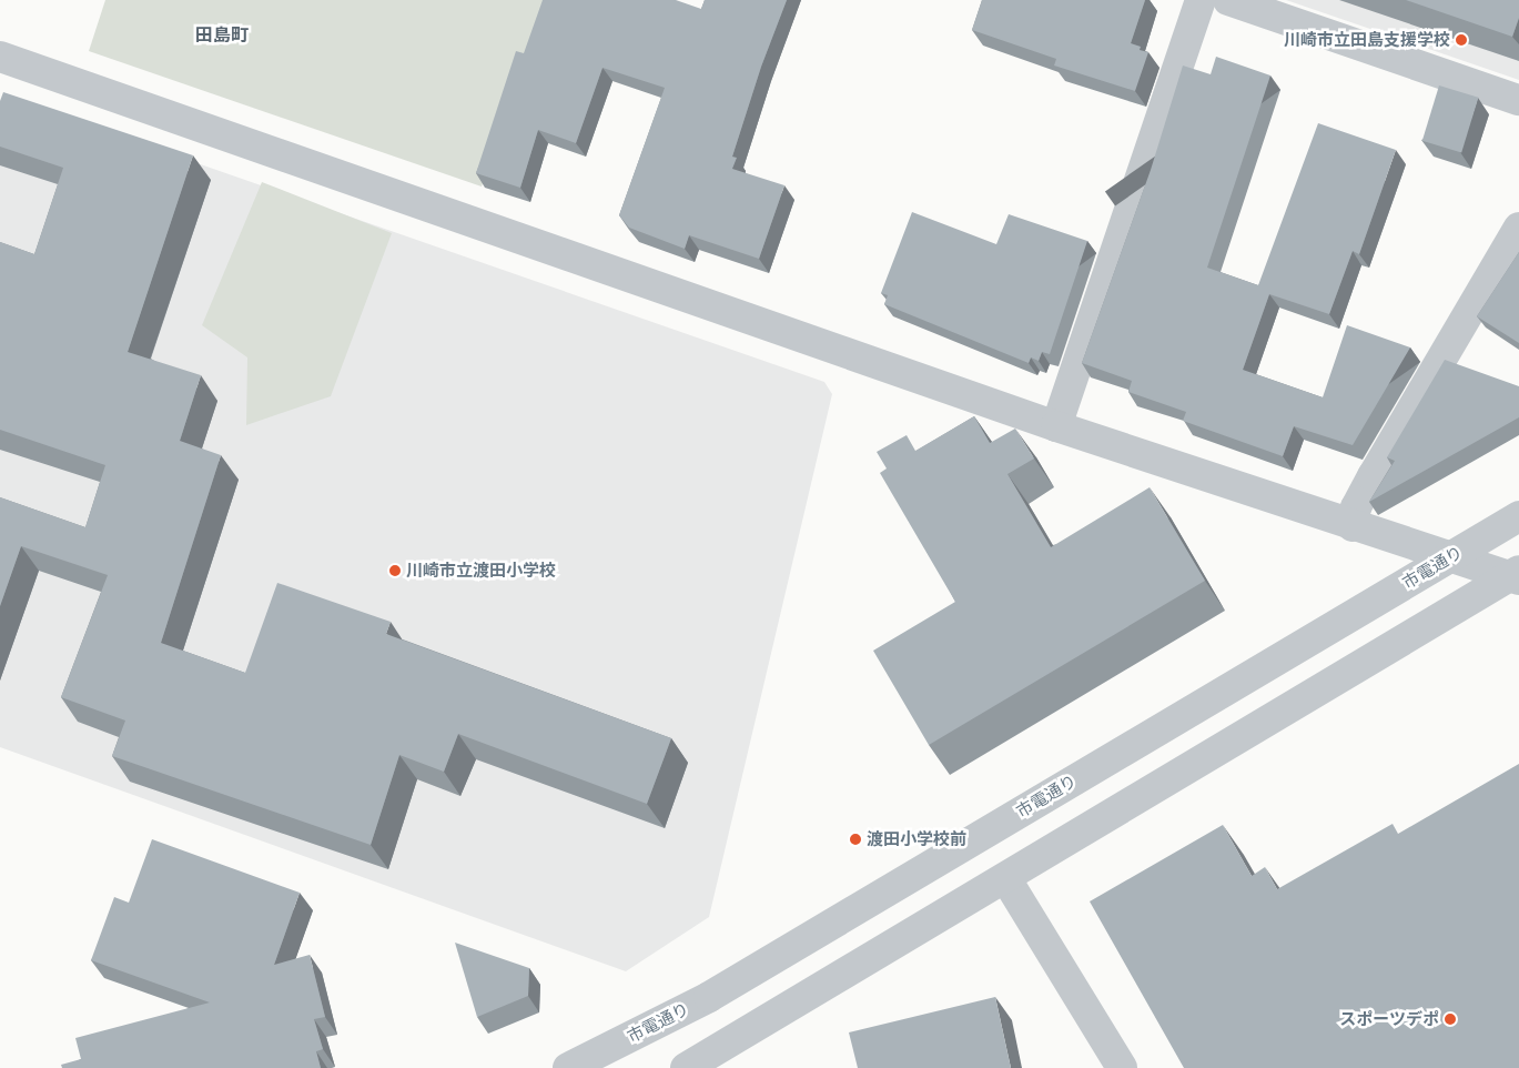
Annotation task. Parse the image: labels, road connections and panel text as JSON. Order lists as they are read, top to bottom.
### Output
{
  "streets": {
    "street": ["市電通り"]
  },
  "districts": ["田島町"],
  "places": [
    "川崎市立田島支援学校",
    "川崎市立渡田小学校",
    "渡田小学校前",
    "スポーツデポ"
  ]
}
